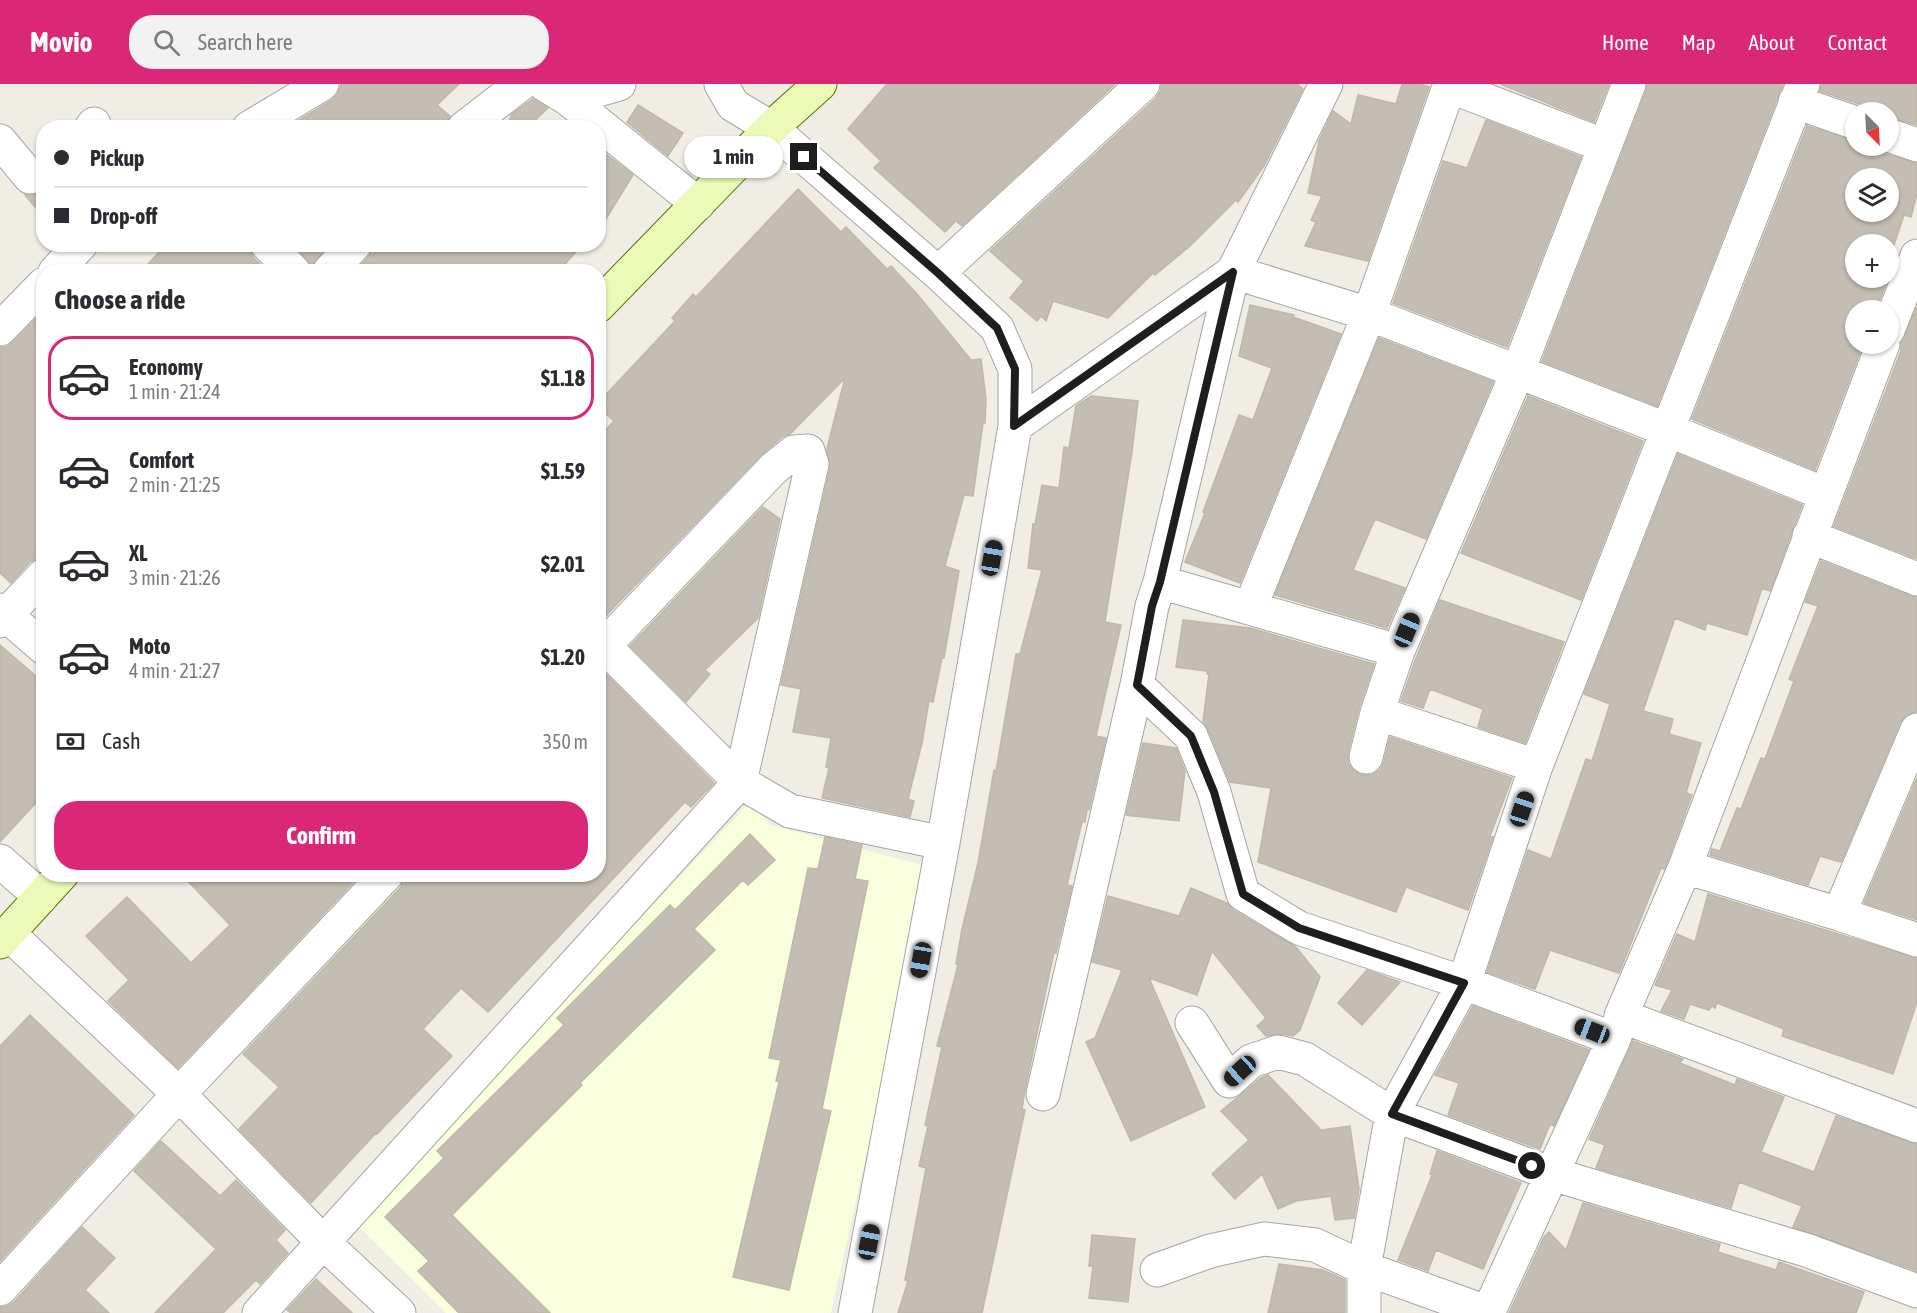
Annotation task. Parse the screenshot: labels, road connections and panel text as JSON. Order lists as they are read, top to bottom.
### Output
{
  "north": "bottom right",
  "page": {
    "header": "Movio",
    "search": "Search here",
    "nav": [
      "Home",
      "Map",
      "About",
      "Contact"
    ],
    "map_buttons": ["+", "−"],
    "banner": ["Pickup", "Drop-off"],
    "bubble": "1 min",
    "heading": "Choose a ride",
    "list": [
      {
        "name": "Economy",
        "note": "1 min · 21:24",
        "value": "$1.18"
      },
      {
        "name": "Comfort",
        "note": "2 min · 21:25",
        "value": "$1.59"
      },
      {
        "name": "XL",
        "note": "3 min · 21:26",
        "value": "$2.01"
      },
      {
        "name": "Moto",
        "note": "4 min · 21:27",
        "value": "$1.20"
      }
    ],
    "pay": ["Cash", "350 m"],
    "buttons": "Confirm"
  }
}
